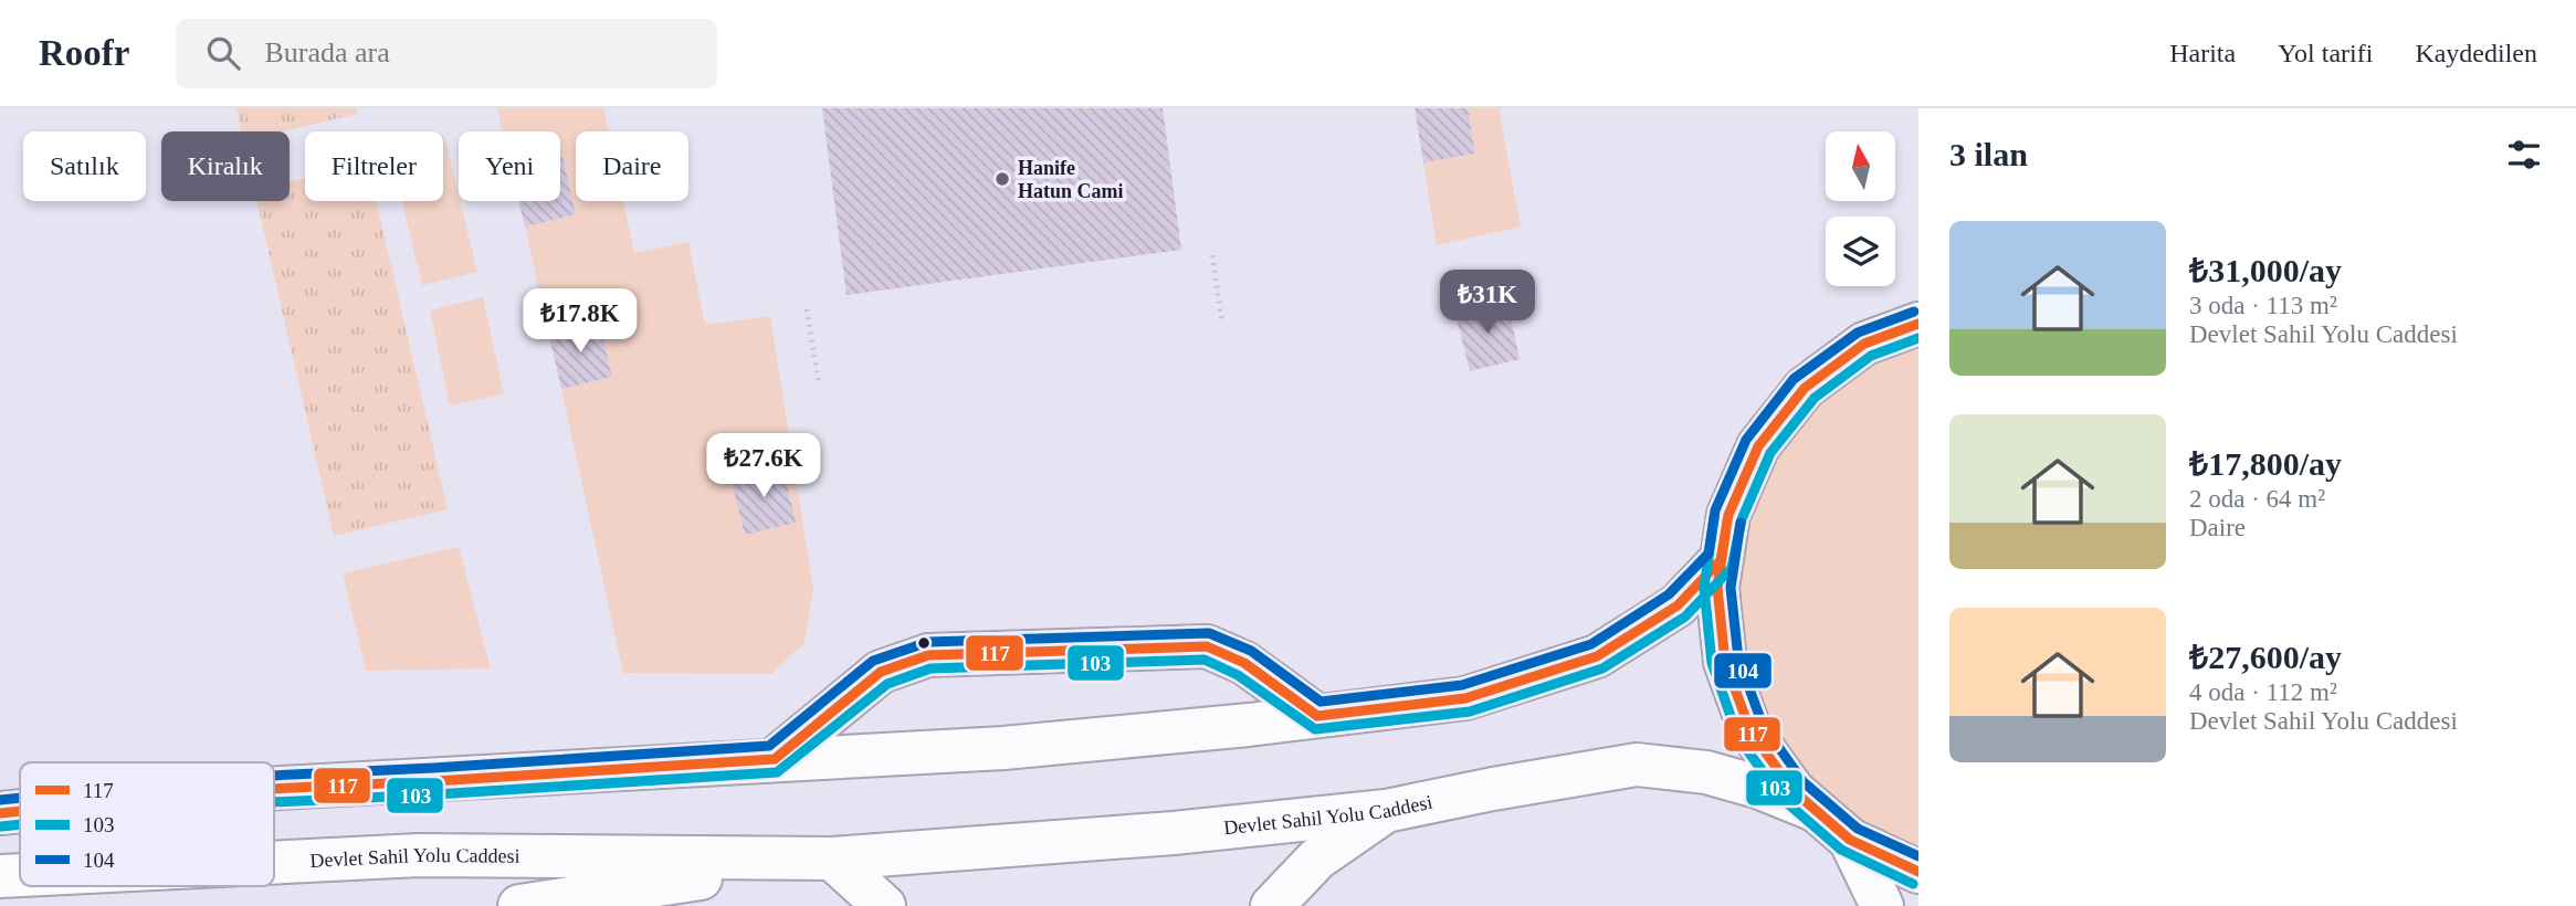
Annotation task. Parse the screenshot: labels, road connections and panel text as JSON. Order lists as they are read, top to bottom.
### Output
{
  "streets": {
    "main road": ["Devlet Sahil Yolu Caddesi"]
  },
  "places": ["Hanife Hatun Cami"],
  "lines": ["transit line 104", "transit line 117", "transit line 103"],
  "legend": ["117", "103", "104"],
  "north": "top",
  "page": {
    "header": "Roofr",
    "search": "Burada ara",
    "nav": ["Harita", "Yol tarifi", "Kaydedilen"],
    "heading": "3 ilan",
    "chip": [
      "Satılık",
      "Kiralık",
      "Filtreler",
      "Yeni",
      "Daire"
    ],
    "list": [
      {
        "name": "₺31,000/ay",
        "note": "3 oda · 113 m² · Devlet Sahil Yolu Caddesi"
      },
      {
        "name": "₺17,800/ay",
        "note": "2 oda · 64 m² · Daire"
      },
      {
        "name": "₺27,600/ay",
        "note": "4 oda · 112 m² · Devlet Sahil Yolu Caddesi"
      }
    ],
    "price": ["₺31K", "₺17.8K", "₺27.6K"]
  }
}
